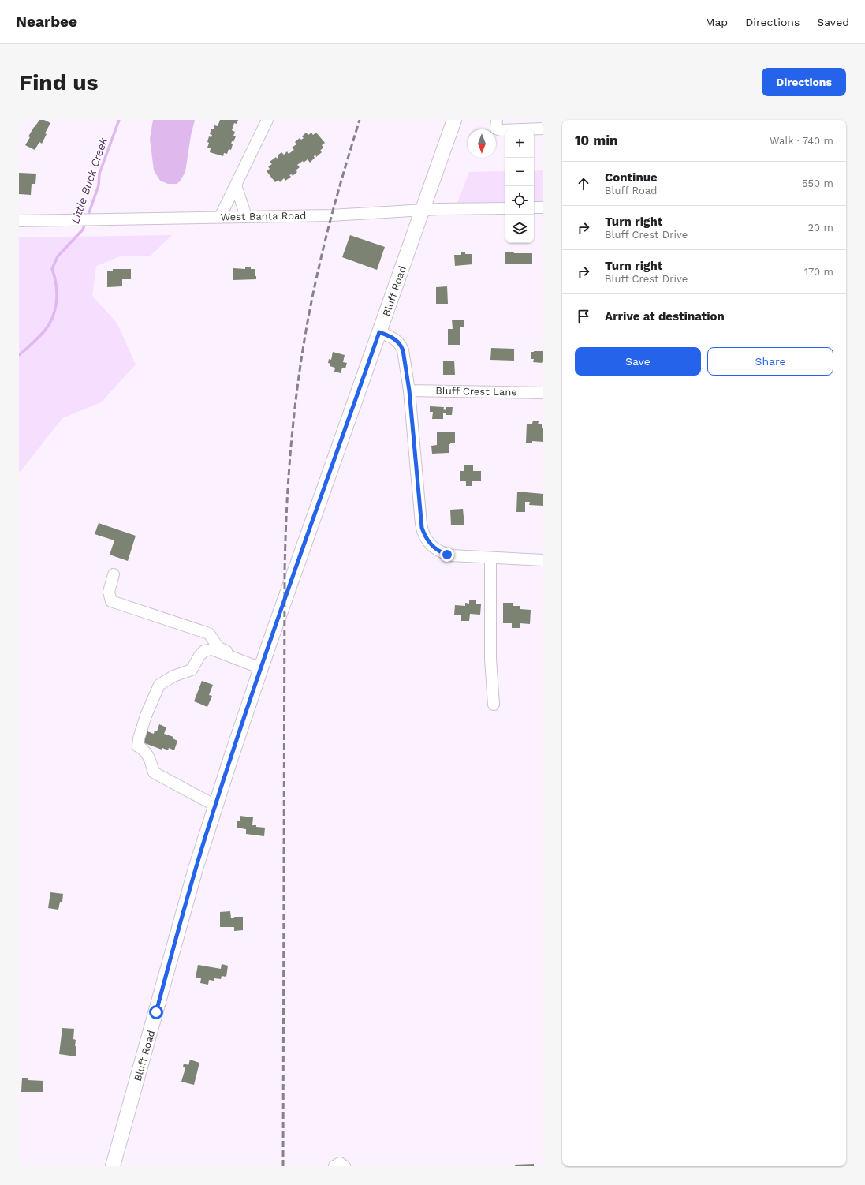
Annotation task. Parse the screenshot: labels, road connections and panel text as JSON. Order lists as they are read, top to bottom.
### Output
{
  "streets": {
    "main road": ["Bluff Road"],
    "street": ["West Banta Road", "Bluff Crest Lane"]
  },
  "crossings": [
    ["West Banta Road", "Bluff Road"]
  ],
  "water": ["Little Buck Creek"],
  "north": "bottom",
  "page": {
    "header": "Nearbee",
    "nav": ["Map", "Directions", "Saved"],
    "buttons": [
      "Directions",
      ["Save", "Share"]
    ],
    "title": "Find us",
    "heading": ["10 min", "Walk · 740 m"],
    "map_buttons": ["+", "−"],
    "list": [
      ["Continue", "Bluff Road", "550 m"],
      ["Turn right", "Bluff Crest Drive", "20 m"],
      ["Turn right", "Bluff Crest Drive", "170 m"],
      "Arrive at destination"
    ]
  }
}
